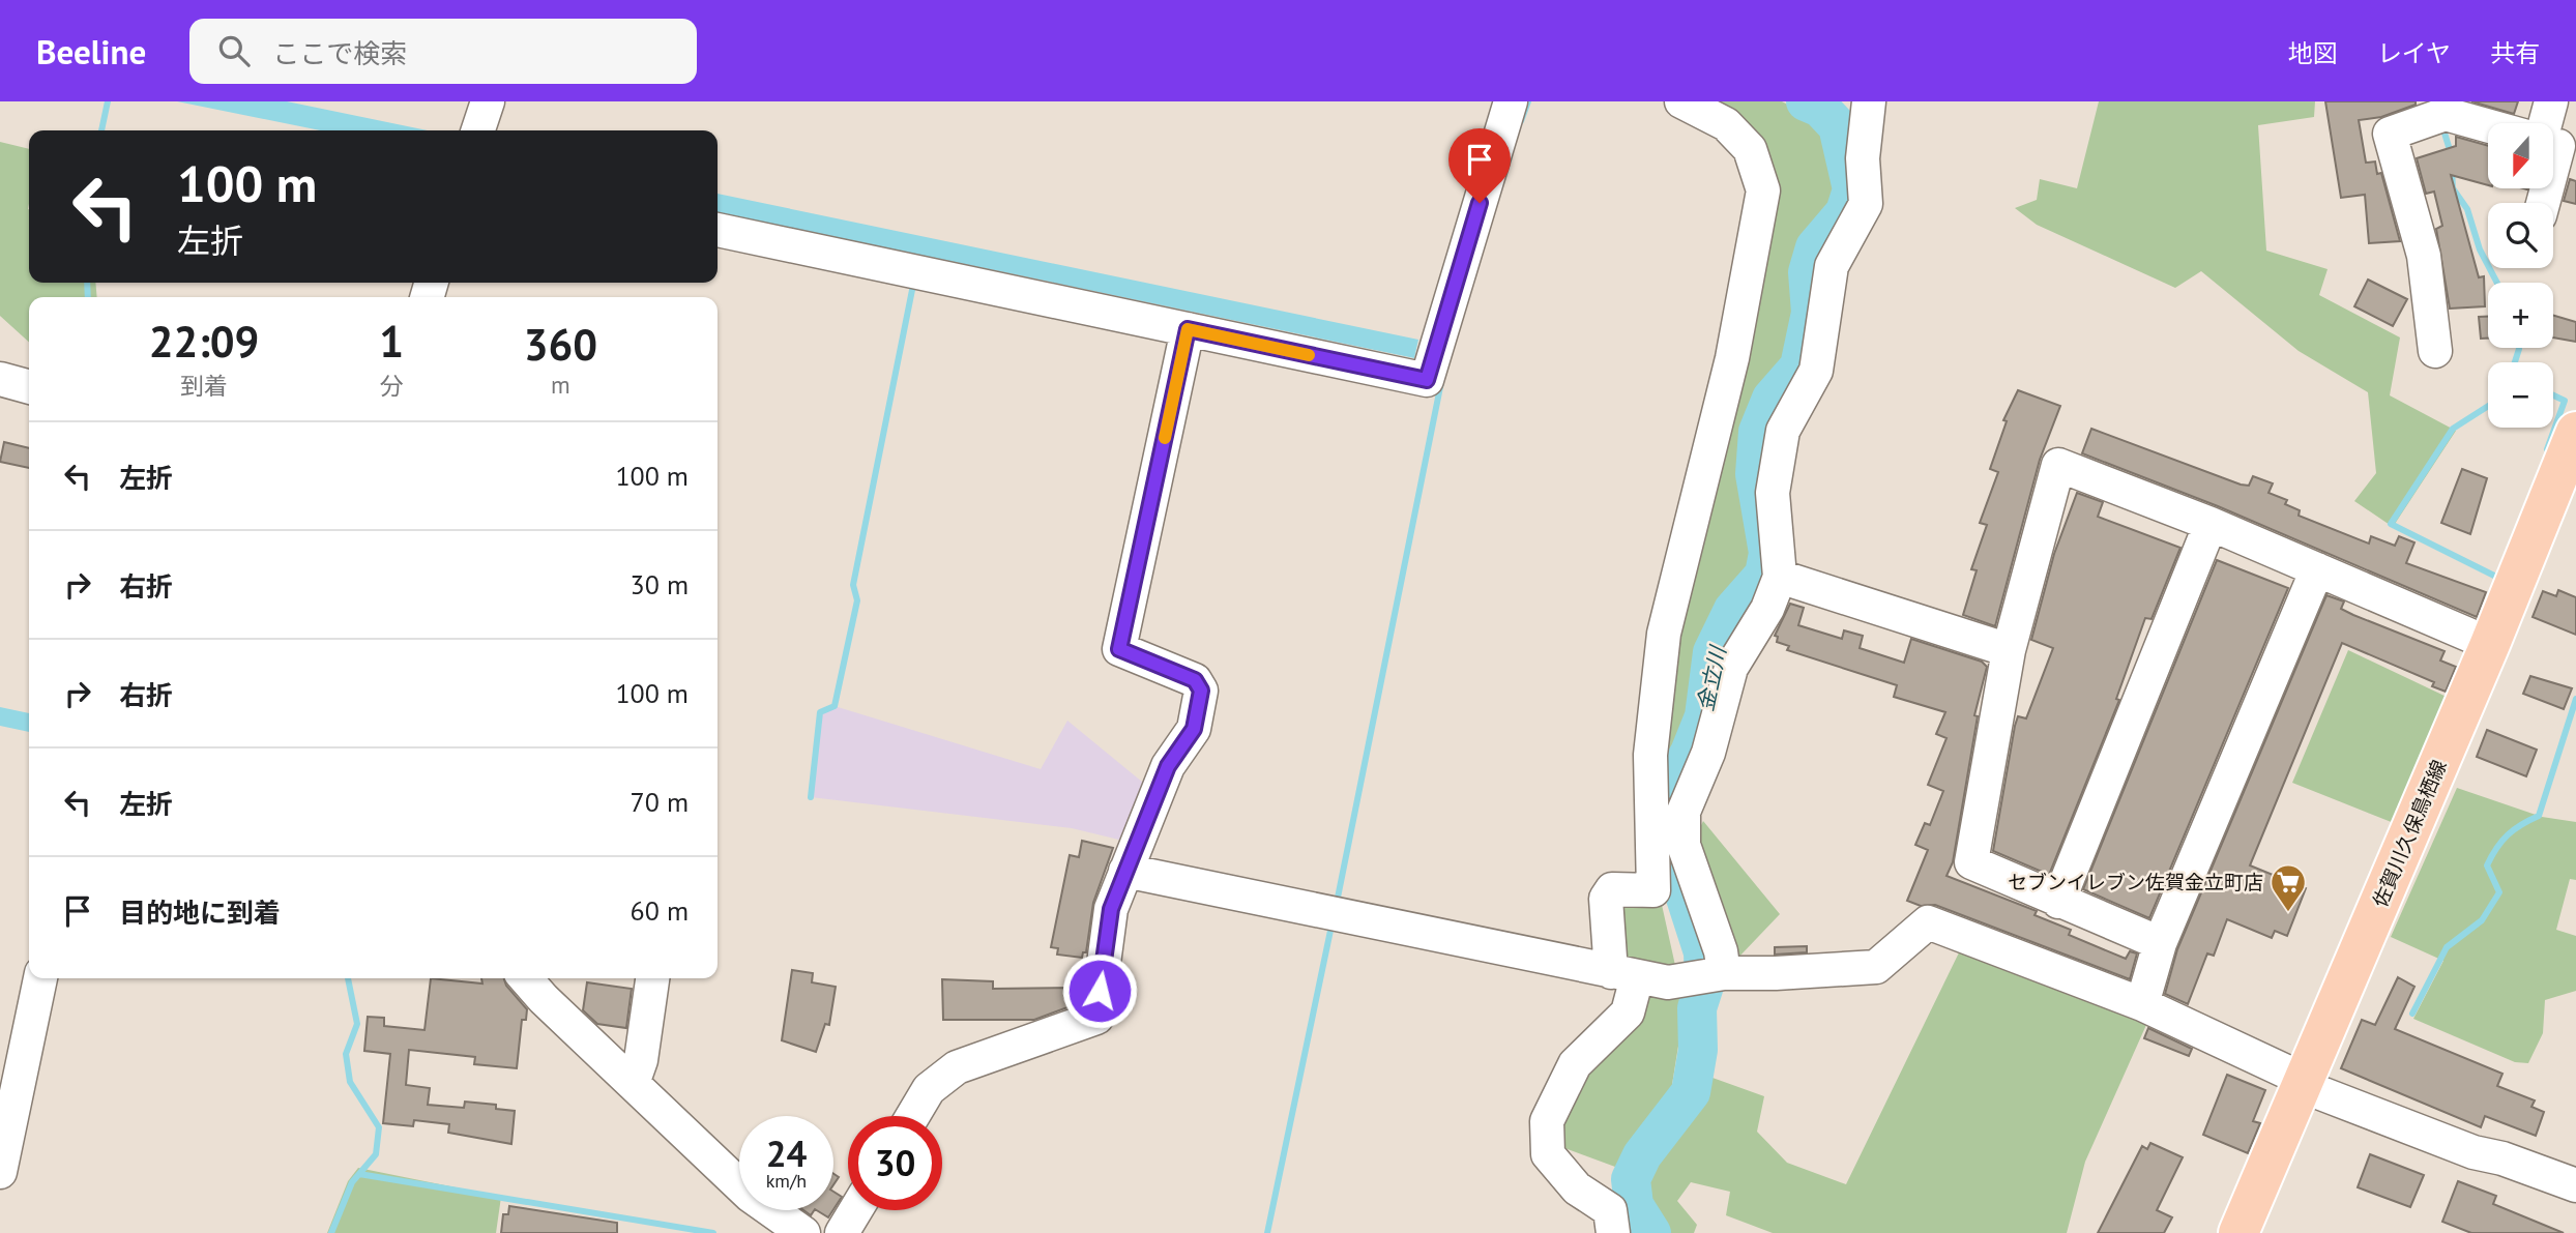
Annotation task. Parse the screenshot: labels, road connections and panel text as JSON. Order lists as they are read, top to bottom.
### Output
{
  "streets": {
    "main road": ["佐賀川久保鳥栖線"]
  },
  "water": ["金立川"],
  "places": {
    "supermarket": ["セブンイレブン佐賀金立町店"]
  },
  "north": "bottom",
  "page": {
    "header": "Beeline",
    "search": "ここで検索",
    "nav": ["地図", "レイヤ", "共有"],
    "map_buttons": ["+", "−"],
    "turn": ["100 m", "左折"],
    "eta": [
      "22:09",
      "到着",
      "1",
      "分",
      "360",
      "m"
    ],
    "list": [
      {
        "name": "左折",
        "value": "100 m"
      },
      {
        "name": "右折",
        "value": "30 m"
      },
      {
        "name": "右折",
        "value": "100 m"
      },
      {
        "name": "左折",
        "value": "70 m"
      },
      {
        "name": "目的地に到着",
        "value": "60 m"
      }
    ],
    "speed": "24 km/h",
    "limit": "30"
  }
}
